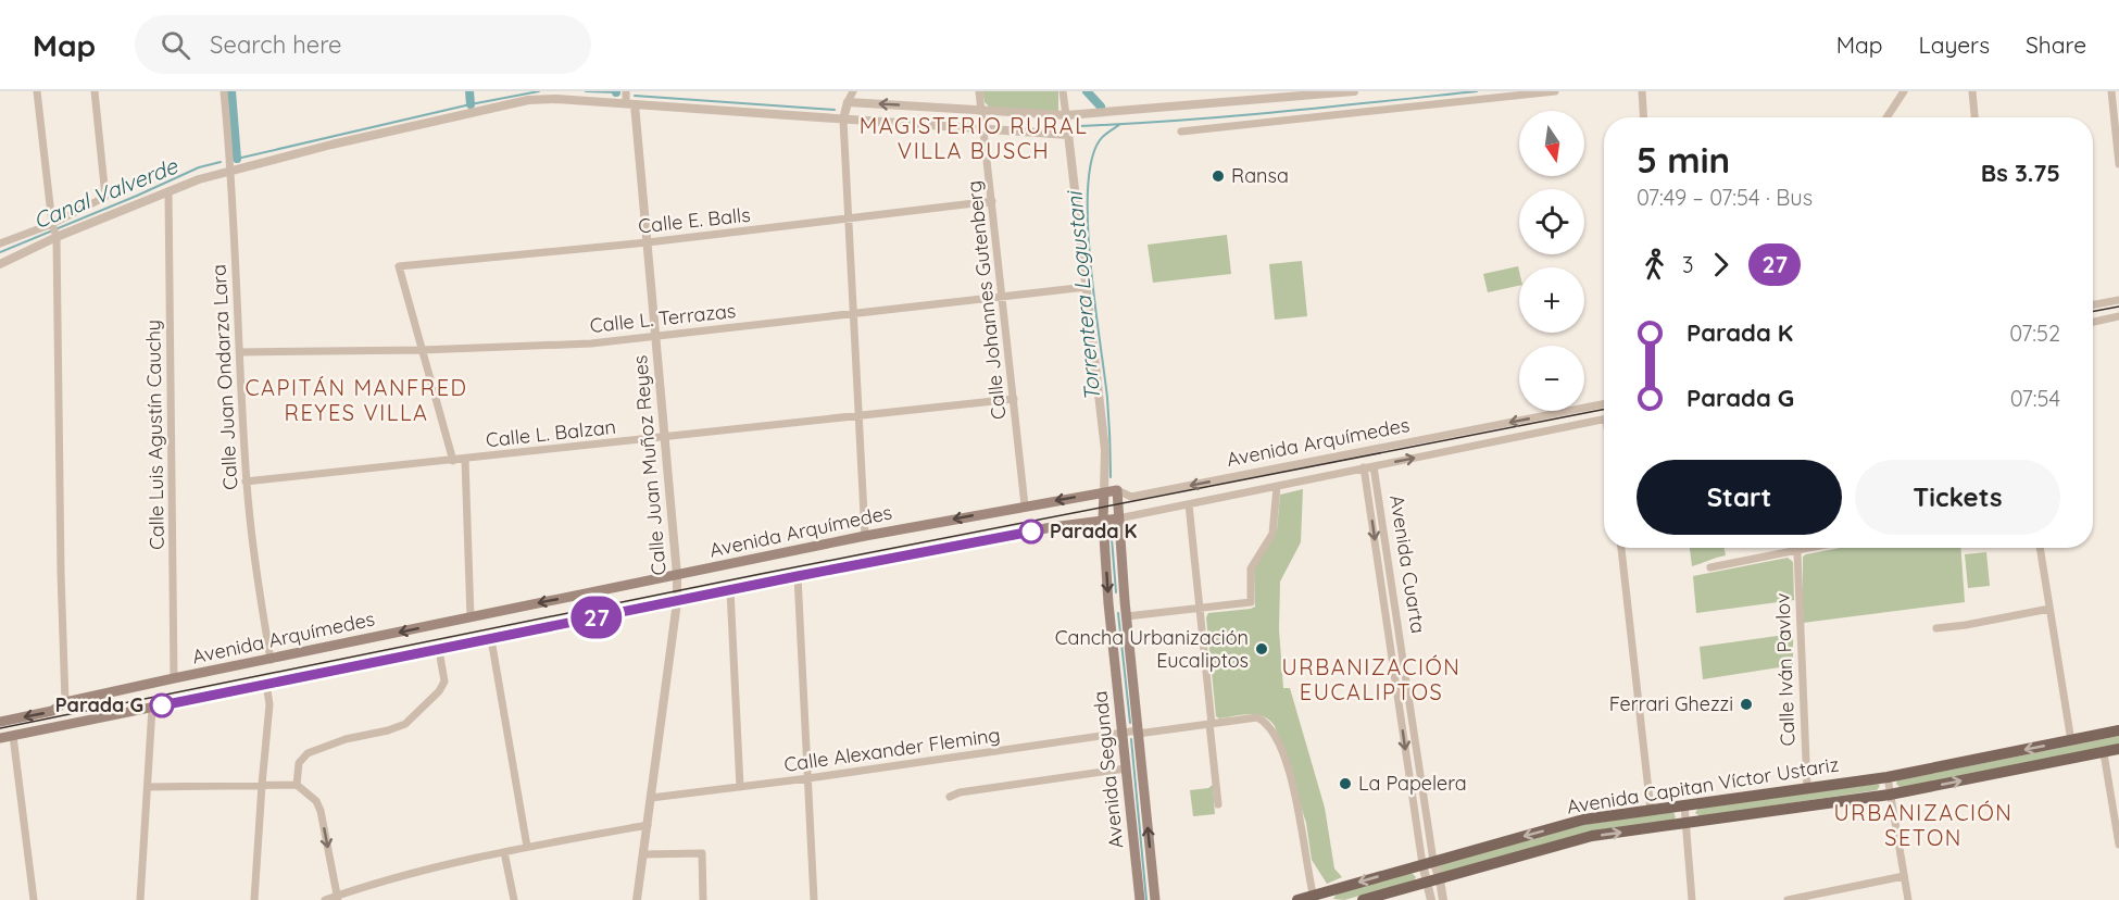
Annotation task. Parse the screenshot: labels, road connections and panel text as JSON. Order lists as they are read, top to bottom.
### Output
{
  "streets": {
    "main road": ["Avenida Arquímedes", "Avenida Segunda", "Avenida Capitan Víctor Ustariz"],
    "street": [
      "Calle E. Balls",
      "Calle Johannes Gutenberg",
      "Calle L. Terrazas",
      "Calle Juan Ondarza Lara",
      "Calle L. Balzan",
      "Calle Luis Agustín Cauchy",
      "Calle Juan Muñoz Reyes",
      "Avenida Cuarta",
      "Calle Iván Pavlov",
      "Calle Alexander Fleming"
    ]
  },
  "crossings": [
    ["Calle E. Balls", "Calle Johannes Gutenberg"],
    ["Calle E. Balls", "Calle L. Terrazas"],
    ["Calle E. Balls", "Calle Juan Muñoz Reyes"],
    ["Calle Johannes Gutenberg", "Calle L. Terrazas"],
    ["Calle Johannes Gutenberg", "Calle L. Balzan"],
    ["Calle Johannes Gutenberg", "Avenida Arquímedes"],
    ["Calle L. Terrazas", "Calle Juan Ondarza Lara"],
    ["Calle L. Terrazas", "Calle Juan Muñoz Reyes"],
    ["Calle L. Terrazas", "Avenida Segunda"],
    ["Calle Juan Ondarza Lara", "Calle L. Balzan"],
    ["Calle Juan Ondarza Lara", "Avenida Arquímedes"],
    ["Calle L. Balzan", "Calle Juan Muñoz Reyes"],
    ["Calle Luis Agustín Cauchy", "Avenida Arquímedes"],
    ["Avenida Arquímedes", "Calle Juan Muñoz Reyes"],
    ["Avenida Arquímedes", "Avenida Cuarta"],
    ["Avenida Arquímedes", "Avenida Segunda"],
    ["Calle Juan Muñoz Reyes", "Calle Alexander Fleming"],
    ["Avenida Cuarta", "Avenida Capitan Víctor Ustariz"],
    ["Calle Iván Pavlov", "Avenida Capitan Víctor Ustariz"],
    ["Calle Alexander Fleming", "Avenida Segunda"],
    ["Calle Alexander Fleming", "Avenida Capitan Víctor Ustariz"]
  ],
  "districts": [
    "MAGISTERIO RURAL VILLA BUSCH",
    "CAPITÁN MANFRED REYES VILLA",
    "URBANIZACIÓN EUCALIPTOS",
    "URBANIZACIÓN SETON"
  ],
  "water": ["Canal Valverde", "Torrentera Logustani"],
  "places": [
    "Ransa",
    "Parada K",
    "Cancha Urbanización Eucaliptos",
    "Ferrari Ghezzi",
    "Parada G",
    "La Papelera"
  ],
  "lines": ["bus line 27"],
  "north": "bottom",
  "page": {
    "header": "Map",
    "search": "Search here",
    "nav": ["Map", "Layers", "Share"],
    "on_map": "27",
    "map_buttons": ["+", "−"],
    "heading": ["5 min", "07:49 – 07:54 · Bus", "Bs 3.75"],
    "legs": ["3", "27"],
    "list": [
      {
        "name": "Parada K",
        "value": "07:52"
      },
      {
        "name": "Parada G",
        "value": "07:54"
      }
    ],
    "buttons": ["Start", "Tickets"]
  }
}
